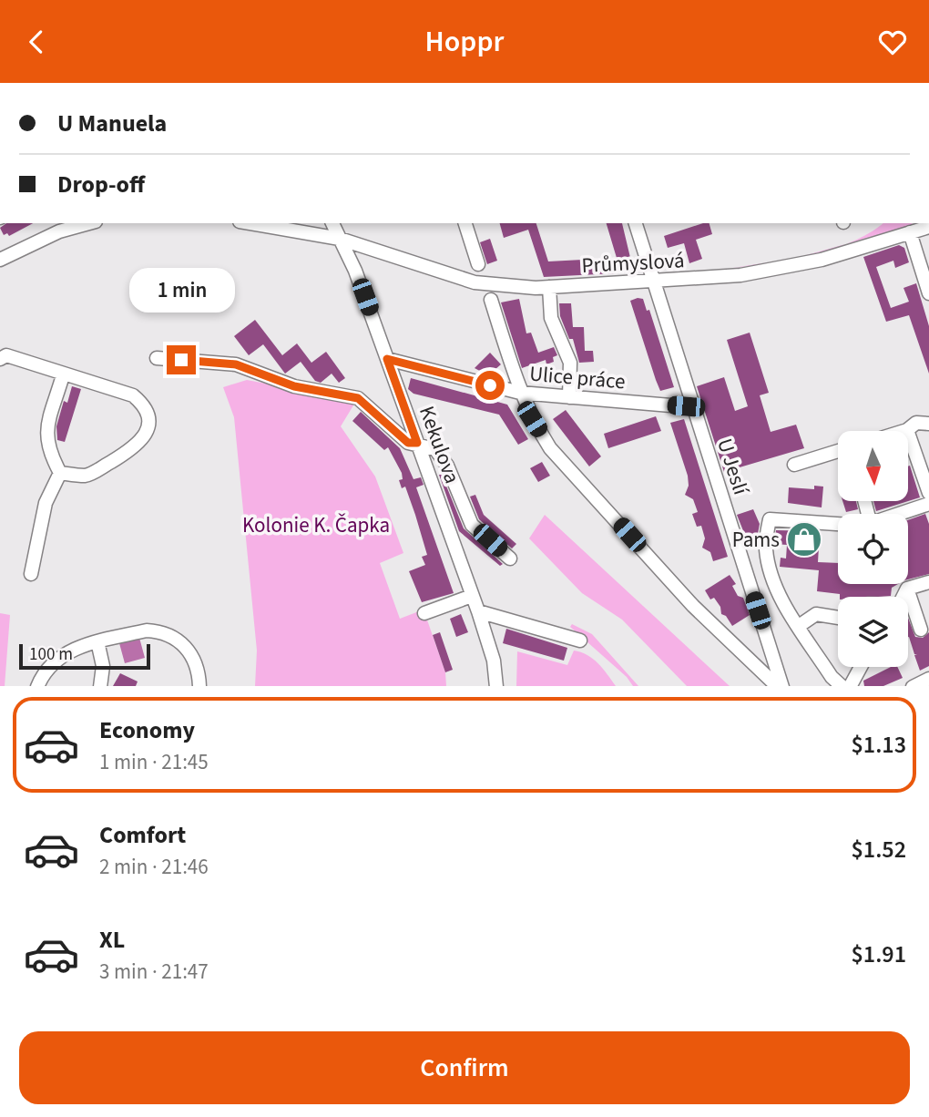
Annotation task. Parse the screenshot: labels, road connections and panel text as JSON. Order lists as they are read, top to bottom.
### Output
{
  "streets": {
    "street": [
      "Průmyslová",
      "Ulice práce",
      "Kekulova",
      "U Jeslí"
    ]
  },
  "crossings": [
    ["Průmyslová", "Kekulova"],
    ["Průmyslová", "U Jeslí"],
    ["Ulice práce", "Kekulova"],
    ["Ulice práce", "U Jeslí"]
  ],
  "parks": ["Kolonie K. Čapka"],
  "places": {
    "shop": ["Pams"]
  },
  "scale_bar": "100 m",
  "north": "bottom",
  "page": {
    "header": "Hoppr",
    "banner": ["U Manuela", "Drop-off"],
    "bubble": "1 min",
    "scale": "100 m",
    "list": [
      {
        "name": "Economy",
        "note": "1 min · 21:45",
        "value": "$1.13"
      },
      {
        "name": "Comfort",
        "note": "2 min · 21:46",
        "value": "$1.52"
      },
      {
        "name": "XL",
        "note": "3 min · 21:47",
        "value": "$1.91"
      }
    ],
    "buttons": "Confirm"
  }
}
